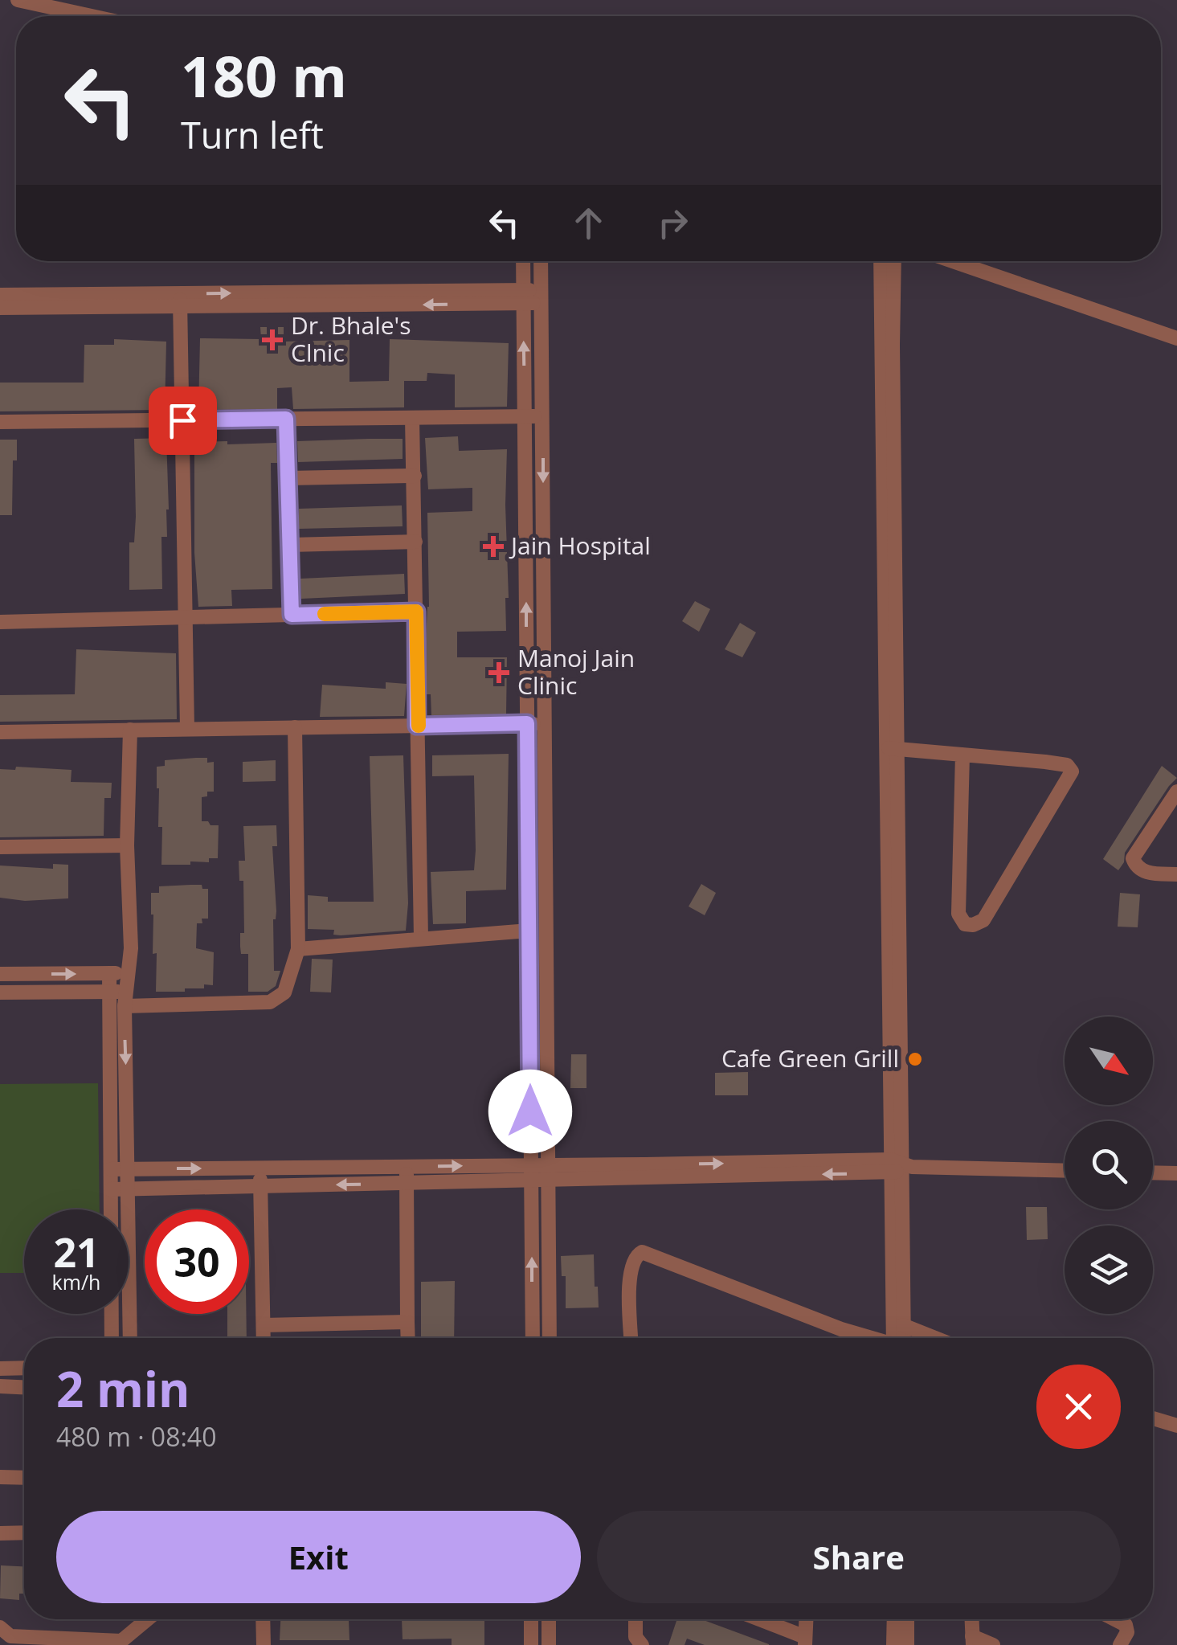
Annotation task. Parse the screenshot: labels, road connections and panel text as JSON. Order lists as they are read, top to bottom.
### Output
{
  "places": {
    "health": ["Dr. Bhale's Clnic", "Jain Hospital", "Manoj Jain Clinic"],
    "other": ["Cafe Green Grill"]
  },
  "north": "bottom right",
  "page": {
    "turn": ["180 m", "Turn left"],
    "speed": "21 km/h",
    "limit": "30",
    "heading": ["2 min", "480 m · 08:40"],
    "buttons": ["Exit", "Share"]
  }
}
